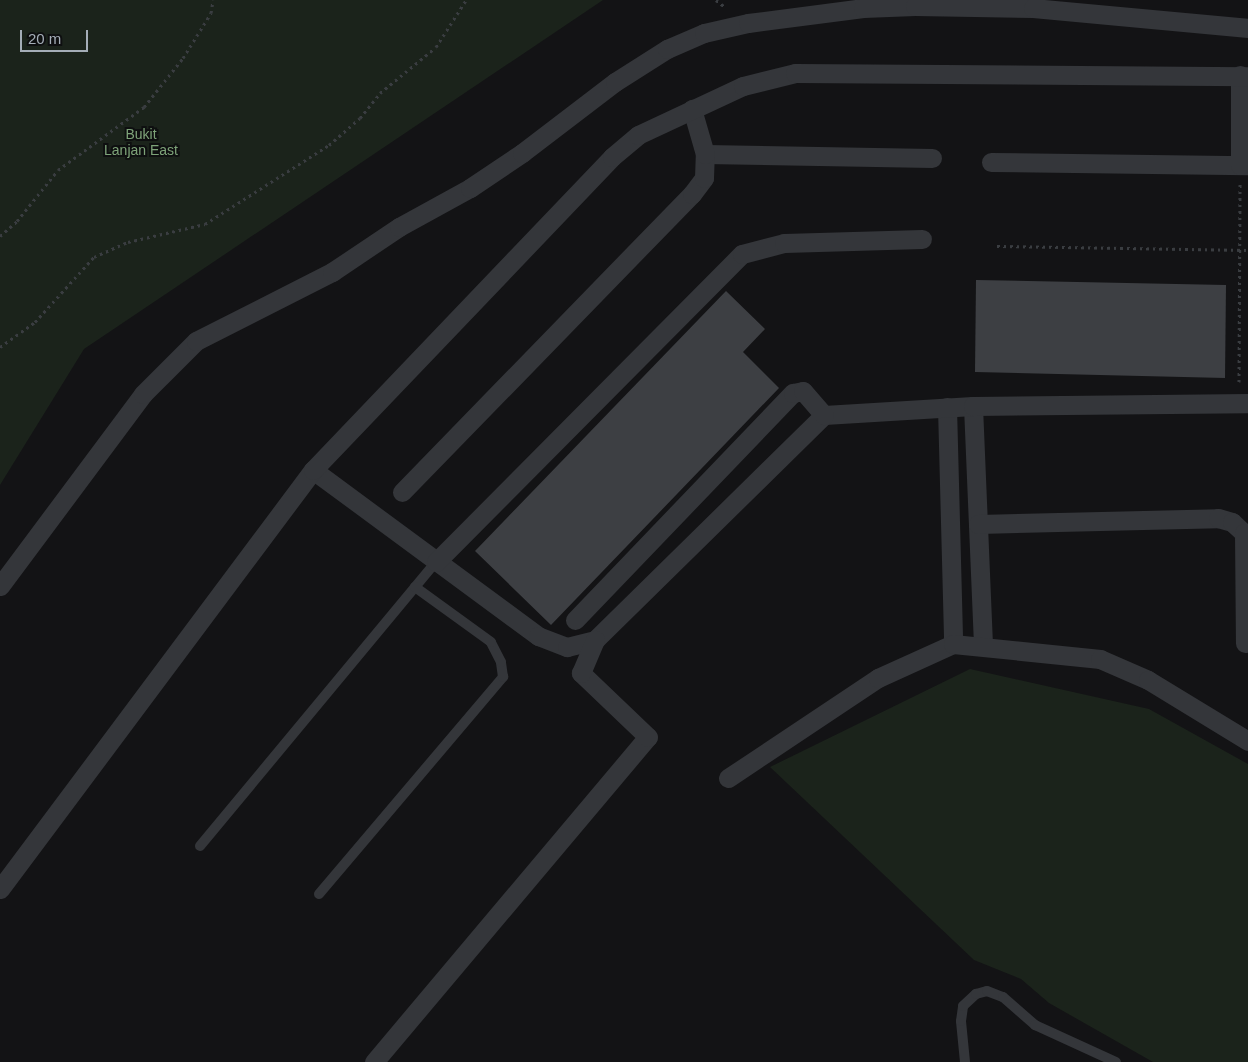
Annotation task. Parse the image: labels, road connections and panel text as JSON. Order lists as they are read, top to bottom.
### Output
{
  "parks": ["Bukit Lanjan East"],
  "scale_bar": "20 m"
}
